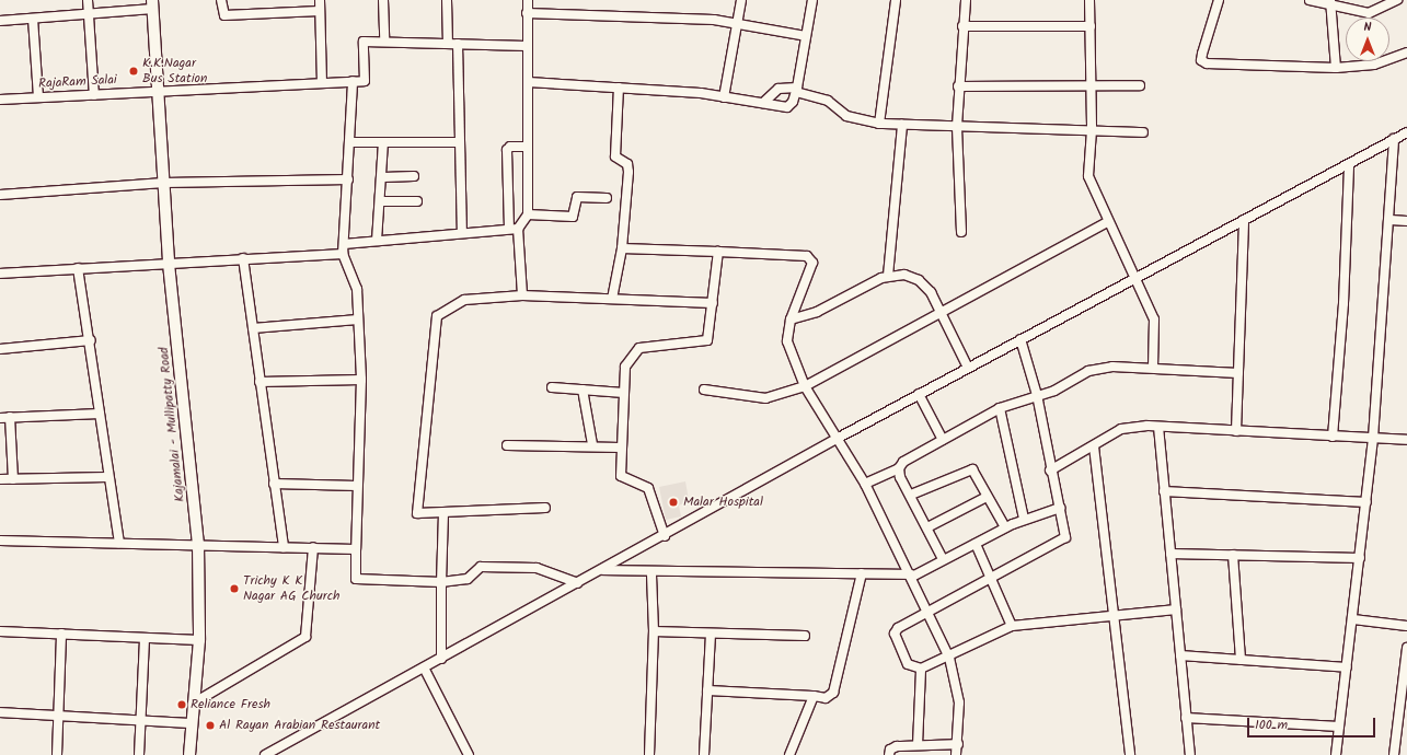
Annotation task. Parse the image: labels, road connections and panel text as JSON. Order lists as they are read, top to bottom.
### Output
{
  "streets": {
    "main road": ["Kajamalai - Mullipatty Road"],
    "street": ["RajaRam Salai"]
  },
  "crossings": [
    ["RajaRam Salai", "Kajamalai - Mullipatty Road"]
  ],
  "places": [
    "K.K.Nagar Bus Station",
    "Malar Hospital",
    "Trichy K K Nagar AG Church",
    "Reliance Fresh",
    "Al Rayan Arabian Restaurant"
  ],
  "scale_bar": "100 m",
  "north": "top"
}
